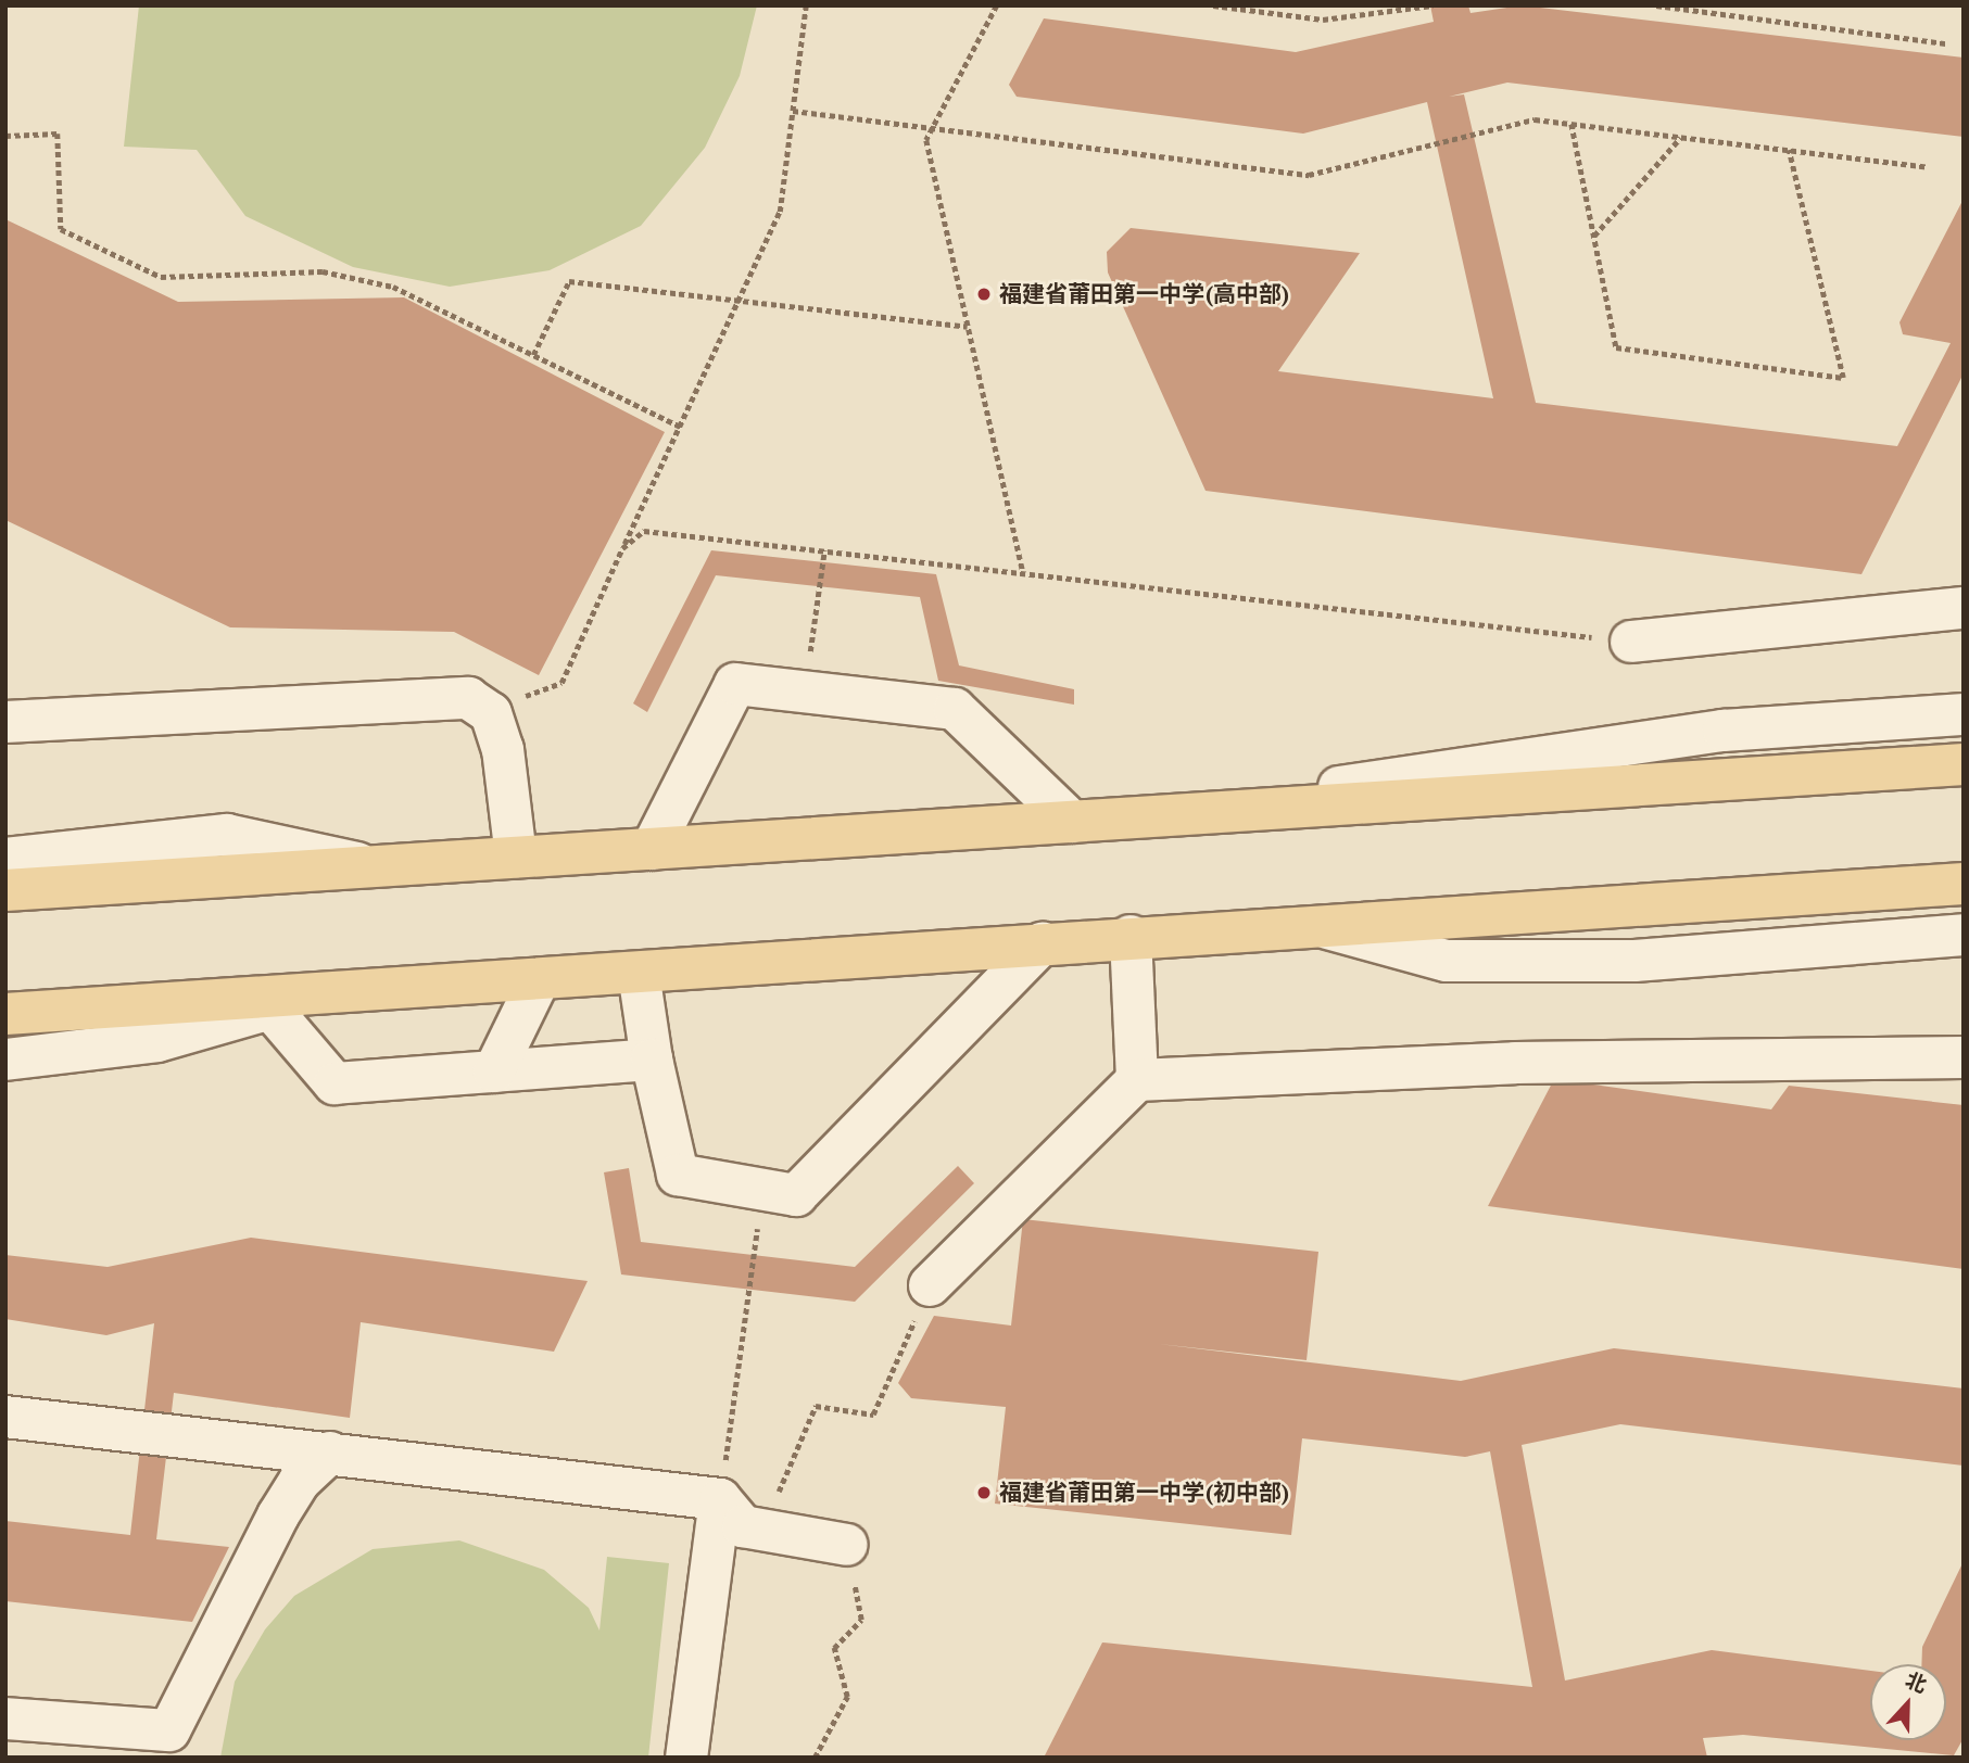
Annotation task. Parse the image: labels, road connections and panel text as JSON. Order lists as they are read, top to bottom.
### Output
{
  "places": ["福建省莆田第一中学(高中部)", "福建省莆田第一中学(初中部)"],
  "north": "top"
}
